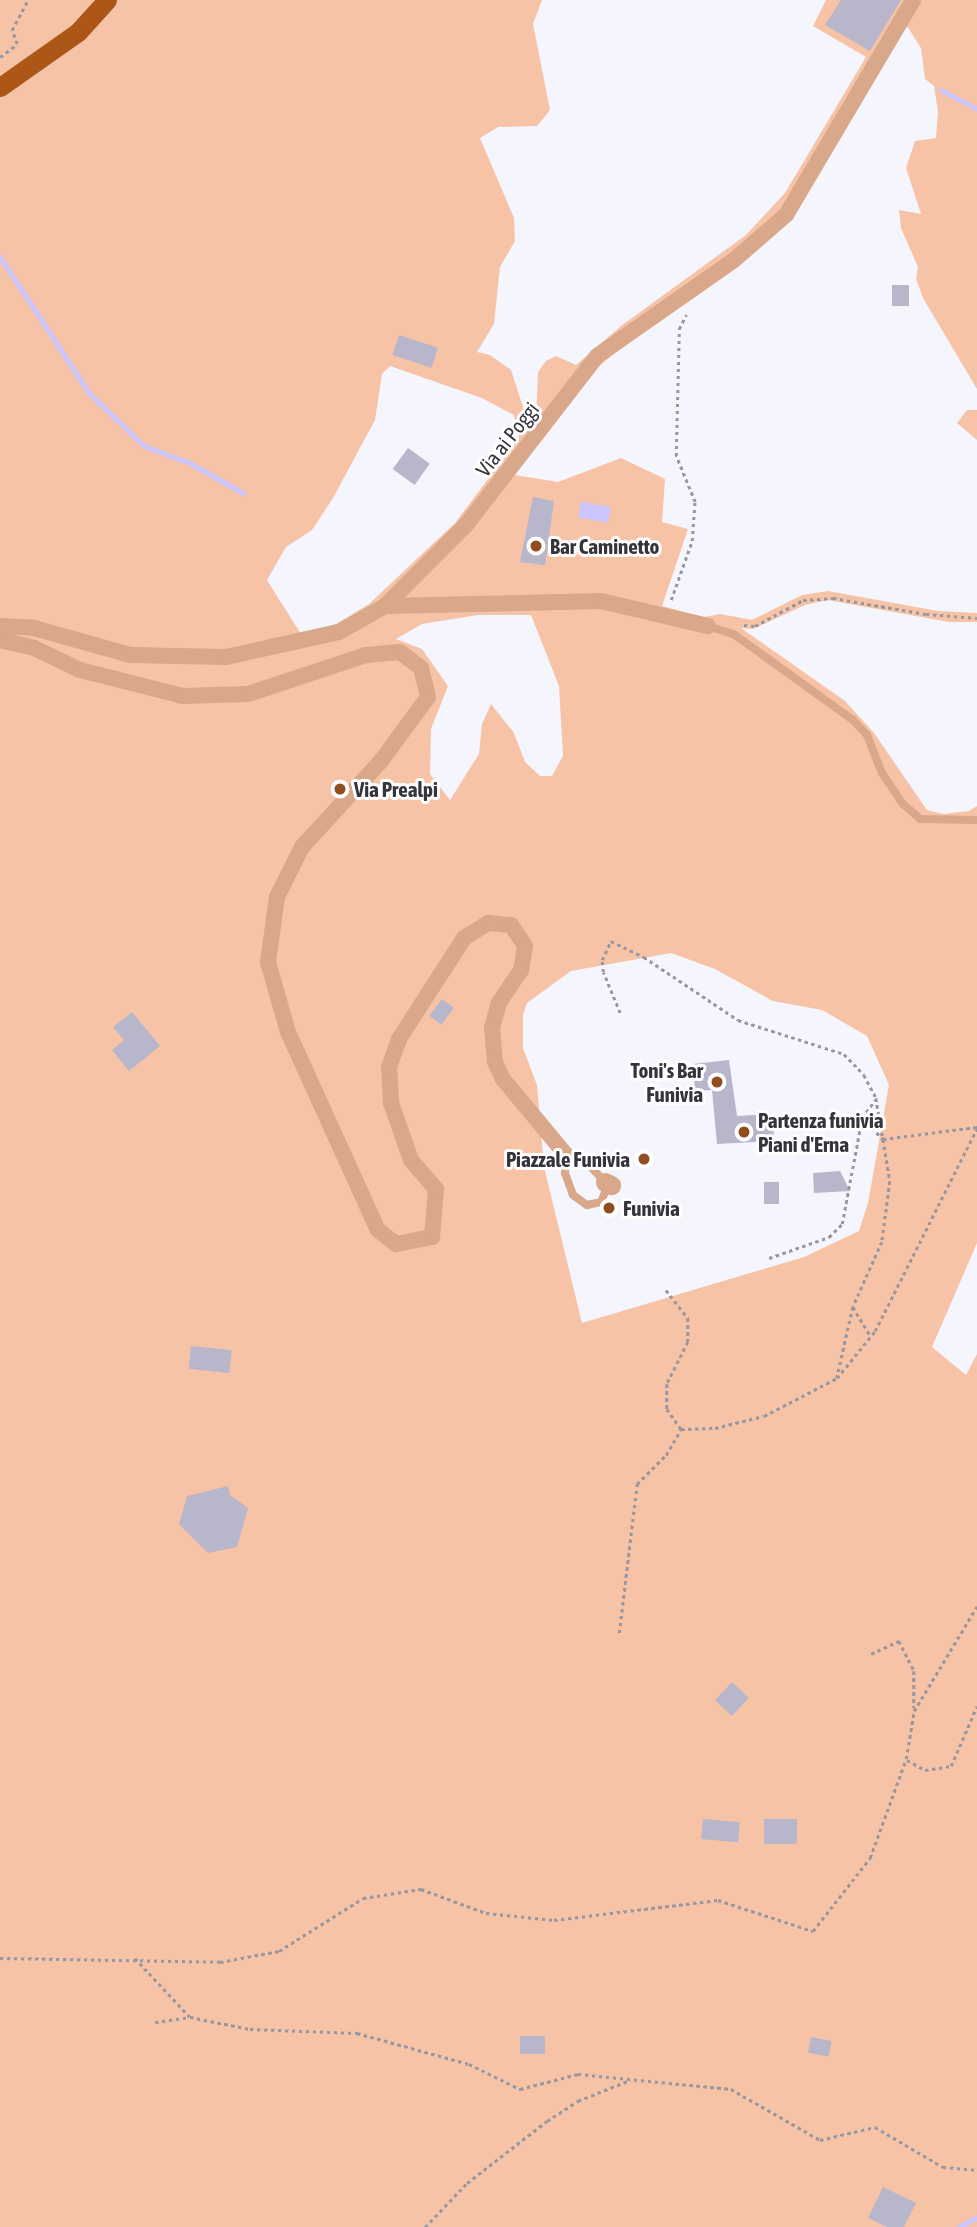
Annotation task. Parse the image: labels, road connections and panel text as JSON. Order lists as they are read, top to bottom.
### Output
{
  "streets": {
    "street": ["Via ai Poggi"]
  },
  "places": [
    "Bar Caminetto",
    "Via Prealpi",
    "Toni's Bar Funivia",
    "Partenza funivia Piani d'Erna",
    "Piazzale Funivia",
    "Funivia"
  ]
}
